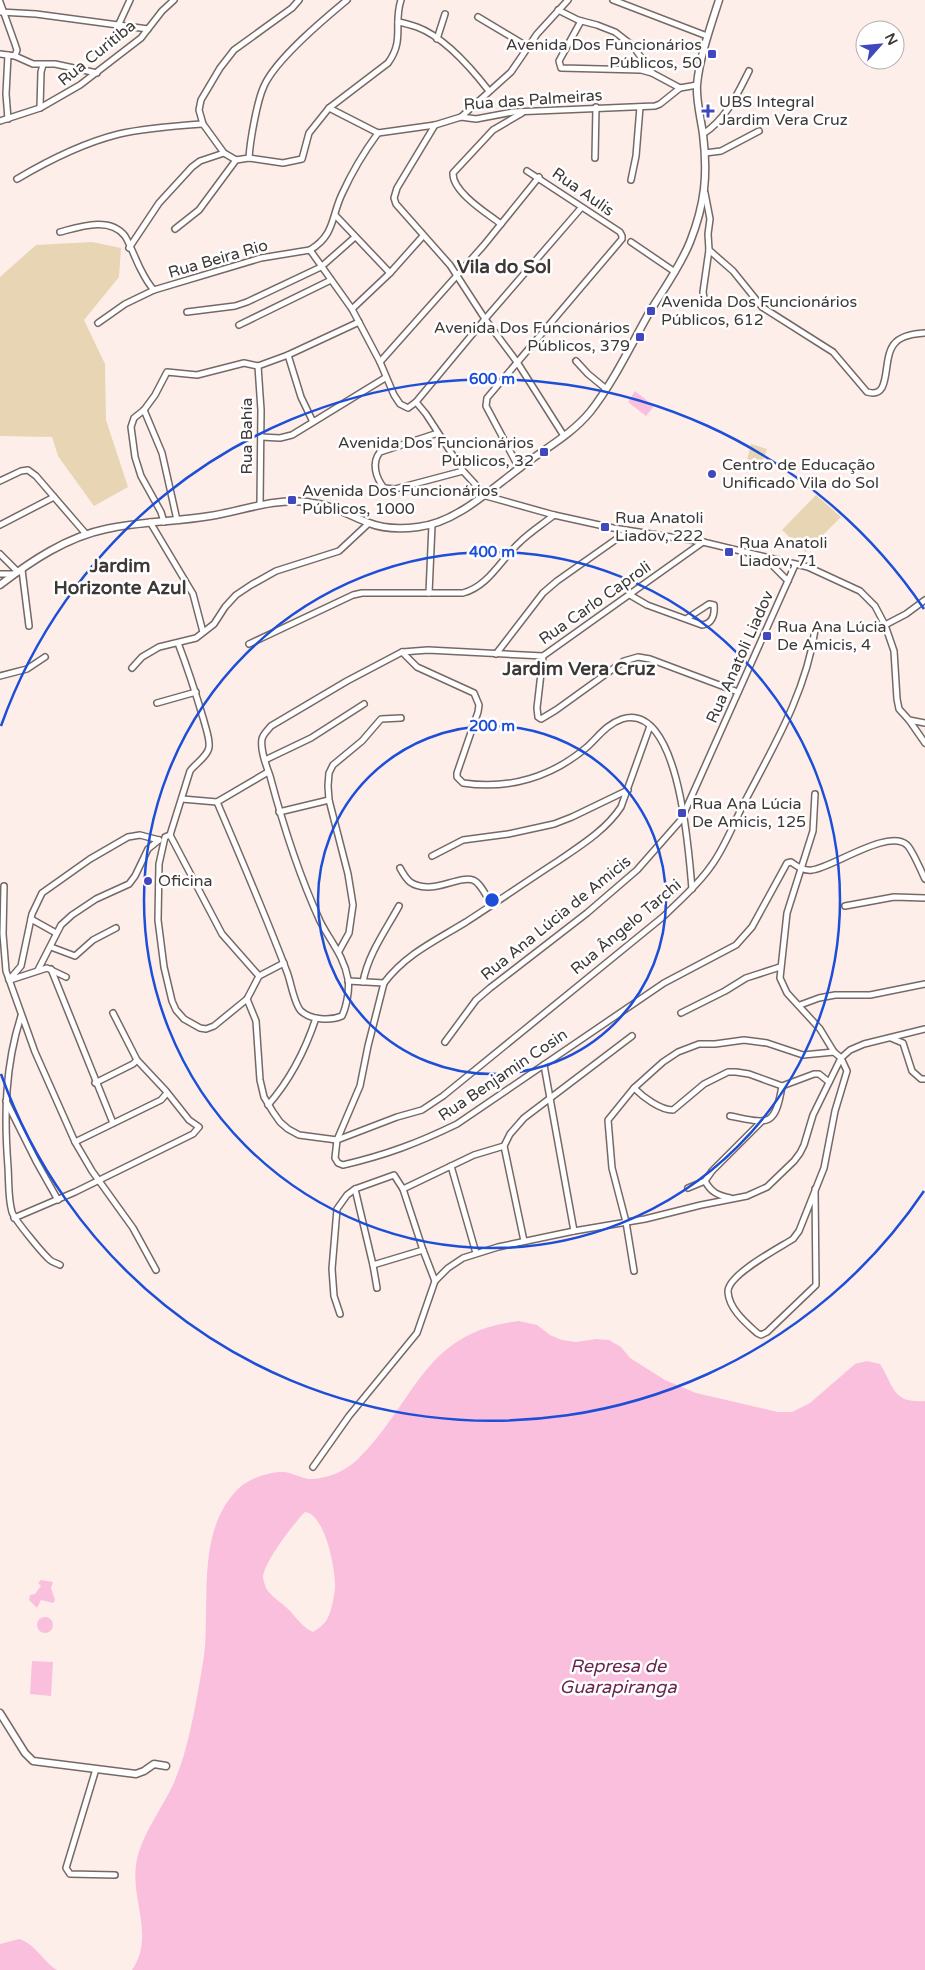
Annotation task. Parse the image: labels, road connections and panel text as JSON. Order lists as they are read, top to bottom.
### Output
{
  "streets": {
    "street": [
      "Rua Curitiba",
      "Rua das Palmeiras",
      "Rua Aulis",
      "Rua Beira Rio",
      "Rua Bahía",
      "Rua Carlo Caproli",
      "Rua Anatoli Liadov",
      "Rua Ana Lúcia de Amicis",
      "Rua Ângelo Tarchi",
      "Rua Benjamin Cosin"
    ]
  },
  "crossings": [
    ["Rua Carlo Caproli", "Rua Anatoli Liadov"],
    ["Rua Anatoli Liadov", "Rua Ana Lúcia de Amicis"],
    ["Rua Ângelo Tarchi", "Rua Benjamin Cosin"]
  ],
  "districts": ["Vila do Sol", "Jardim Horizonte Azul", "Jardim Vera Cruz"],
  "water": ["Represa de Guarapiranga"],
  "places": {
    "transit": [
      "Avenida Dos Funcionários Públicos, 50",
      "Avenida Dos Funcionários Públicos, 612",
      "Avenida Dos Funcionários Públicos, 379",
      "Avenida Dos Funcionários Públicos, 32",
      "Avenida Dos Funcionários Públicos, 1000",
      "Rua Anatoli Liadov, 222",
      "Rua Anatoli Liadov, 71",
      "Rua Ana Lúcia De Amicis, 4",
      "Rua Ana Lúcia De Amicis, 125"
    ],
    "health": ["UBS Integral Jardim Vera Cruz"],
    "other": ["Centro de Educação Unificado Vila do Sol", "Oficina"]
  },
  "north": "top right",
  "rings": ["600 m", "400 m", "200 m"]
}
